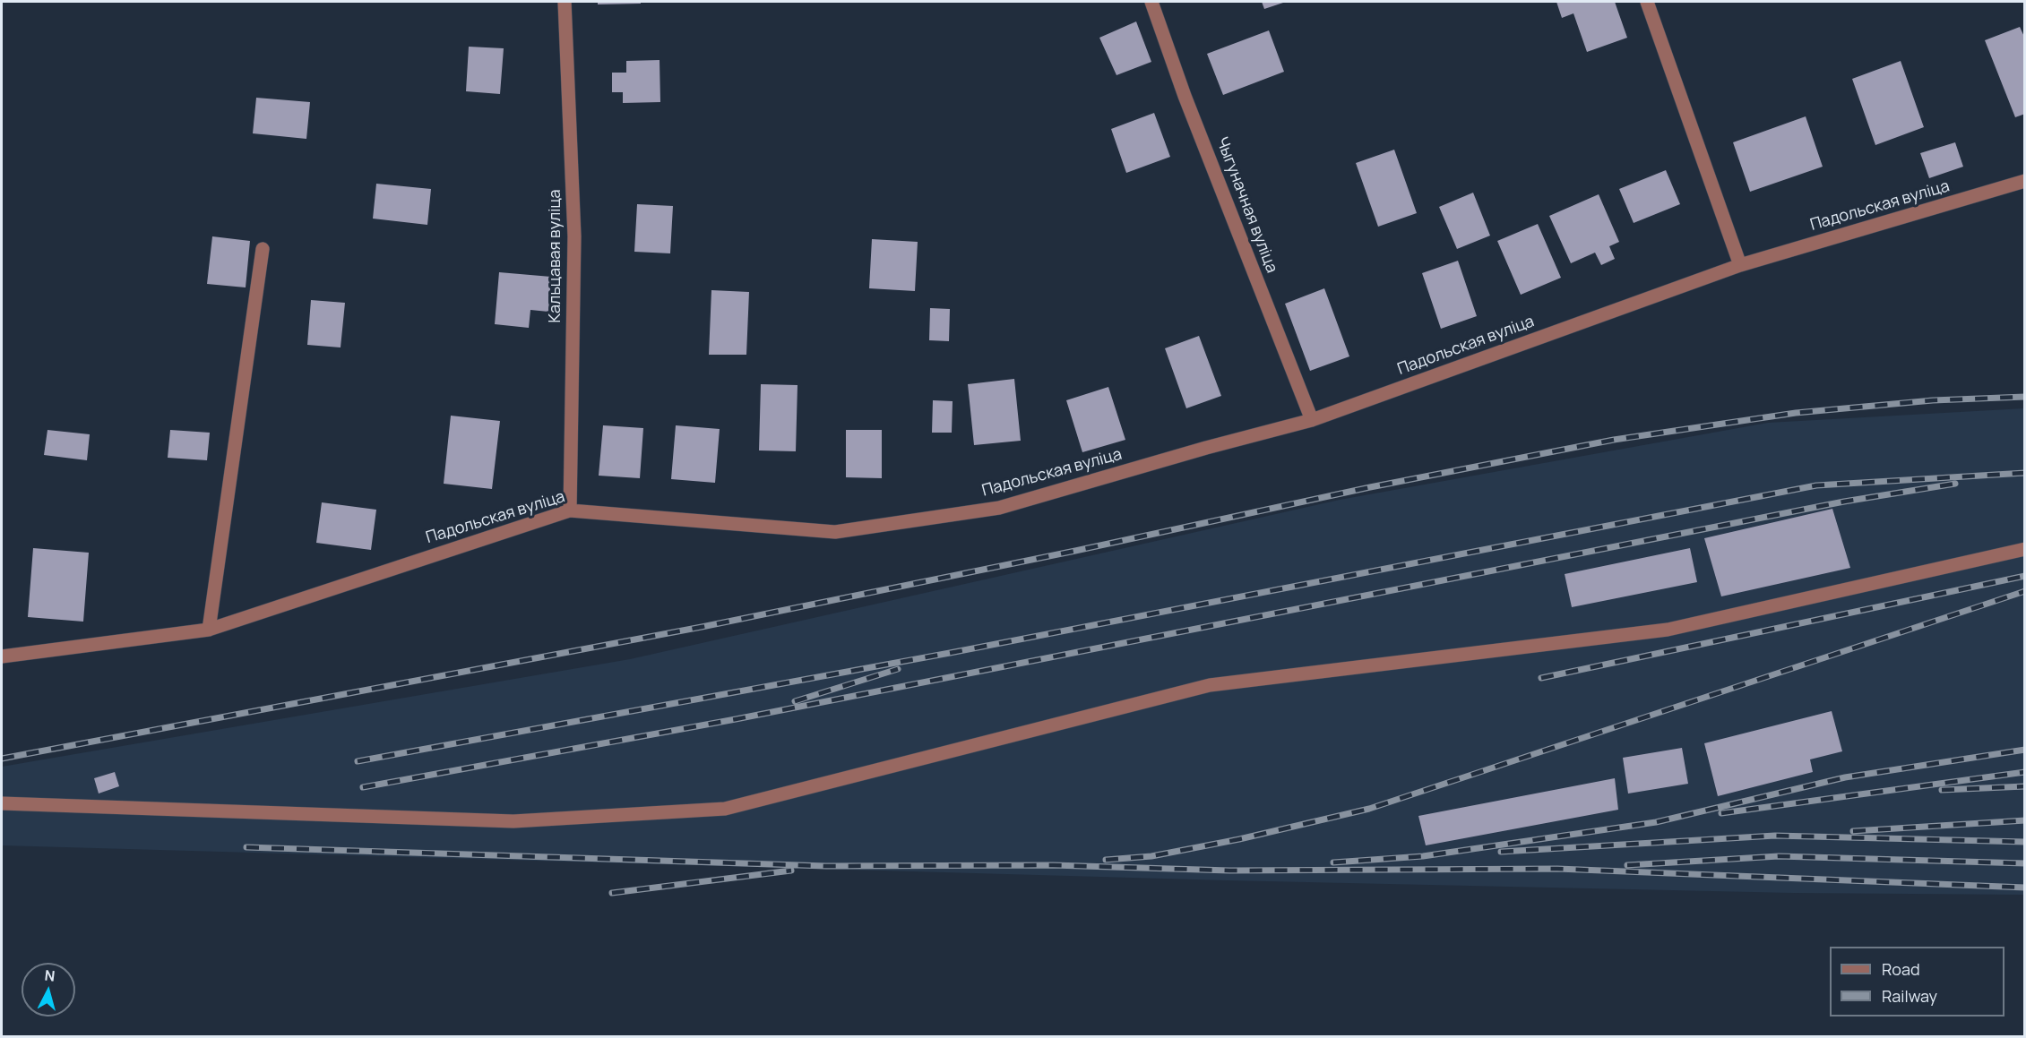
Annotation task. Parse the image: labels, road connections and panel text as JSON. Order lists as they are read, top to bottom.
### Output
{
  "streets": {
    "street": ["Чыгуначная вуліца", "Падольская вуліца", "Кальцавая вуліца"]
  },
  "crossings": [
    ["Чыгуначная вуліца", "Падольская вуліца"],
    ["Падольская вуліца", "Кальцавая вуліца"]
  ],
  "legend": ["Road", "Railway"],
  "north": "top"
}
